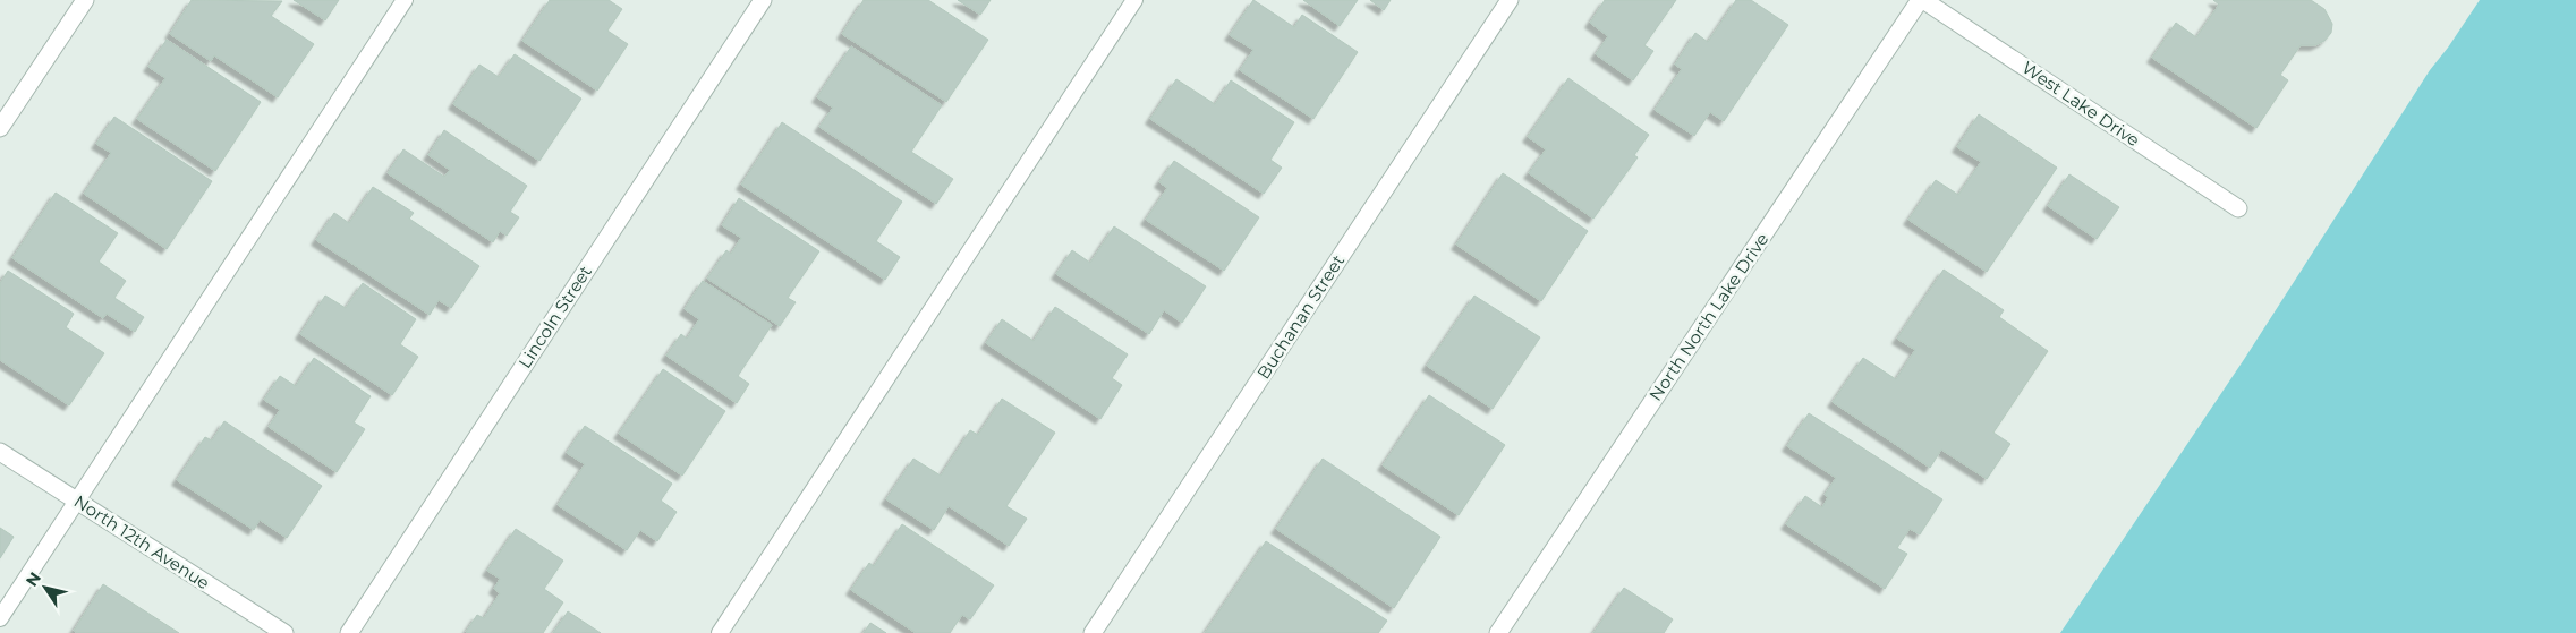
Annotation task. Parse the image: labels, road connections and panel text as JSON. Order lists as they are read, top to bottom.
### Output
{
  "streets": {
    "street": [
      "West Lake Drive",
      "Lincoln Street",
      "Buchanan Street",
      "North North Lake Drive",
      "North 12th Avenue"
    ]
  },
  "crossings": [
    ["West Lake Drive", "North North Lake Drive"]
  ],
  "north": "top left"
}
